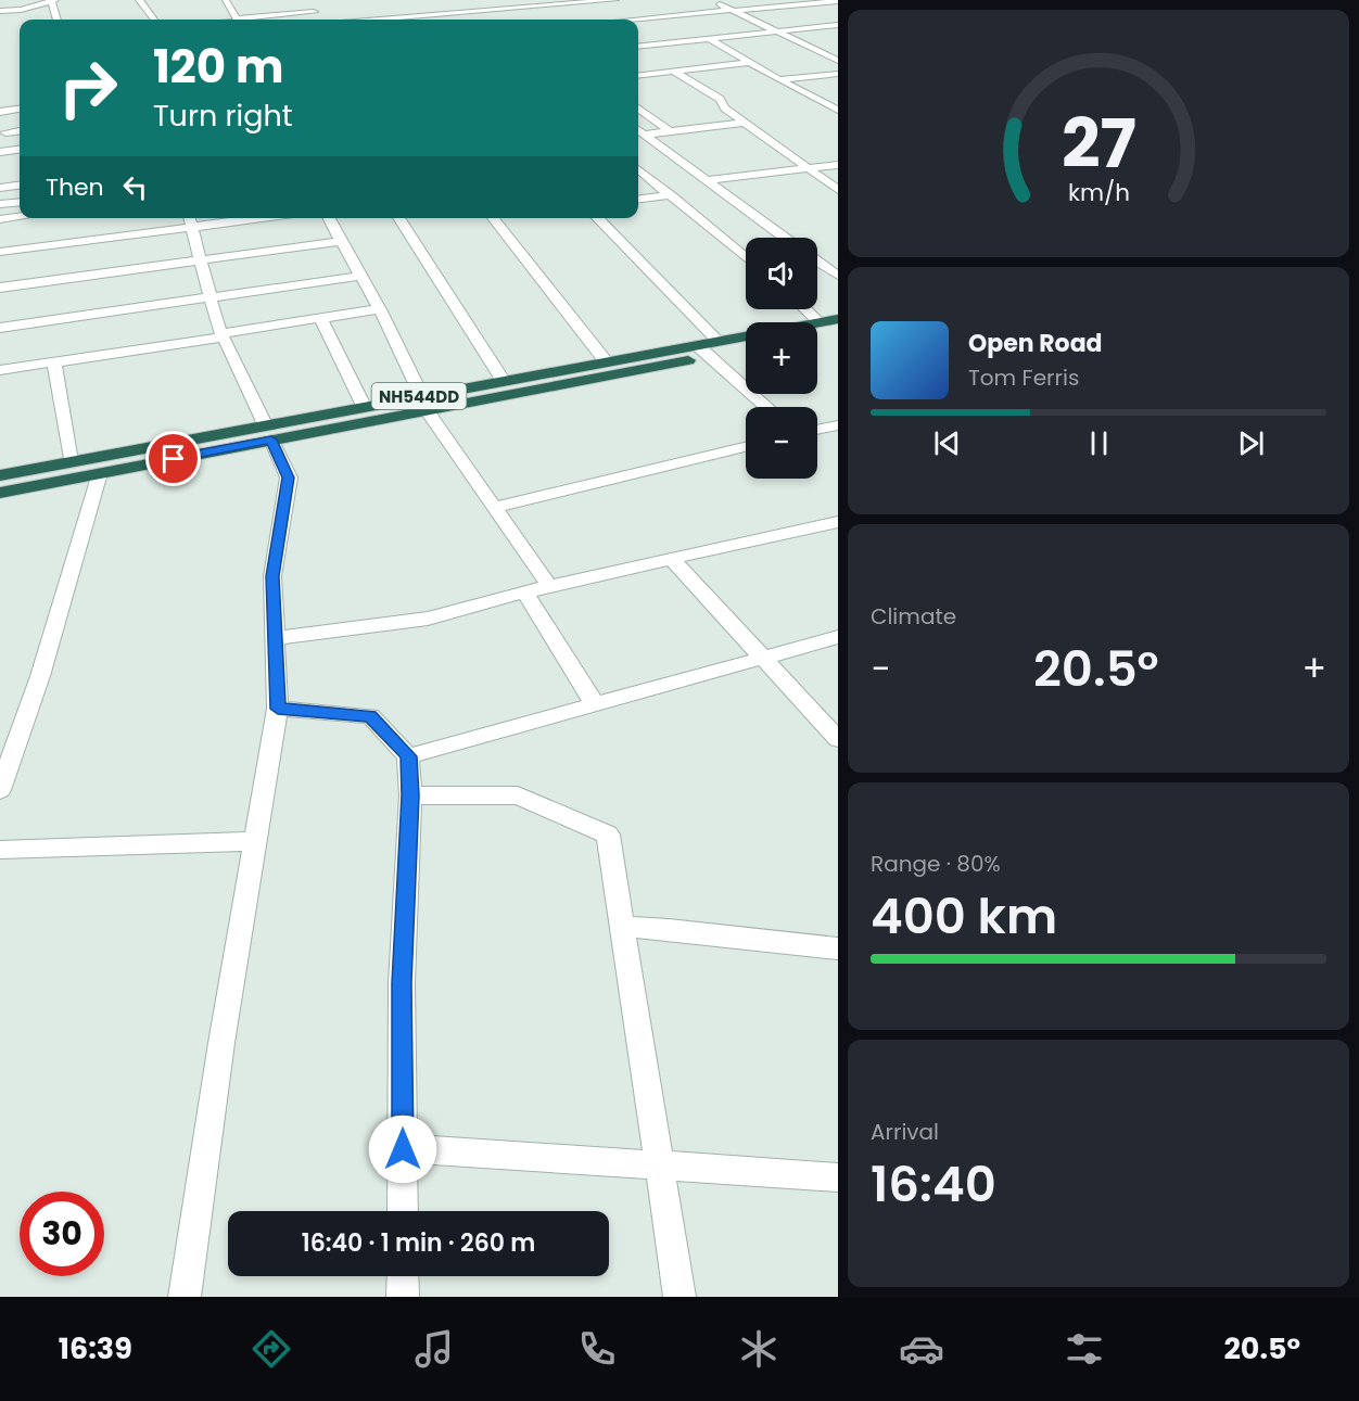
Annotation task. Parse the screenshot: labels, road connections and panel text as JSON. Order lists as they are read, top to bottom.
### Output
{
  "streets": {
    "highway": ["NH544DD"]
  },
  "page": {
    "turn": ["120 m", "Turn right"],
    "then": "Then",
    "map_buttons": ["+", "−"],
    "song": ["Open Road", "Tom Ferris"],
    "tile": [
      "Climate",
      ["Range · 80%", "400 km"],
      ["Arrival", "16:40"]
    ],
    "heat": ["−", "20.5°", "+"],
    "limit": "30",
    "trip": "16:40 · 1 min · 260 m",
    "tabs": ["16:39", "20.5°"],
    "gauge": ["27", "km/h"]
  }
}
